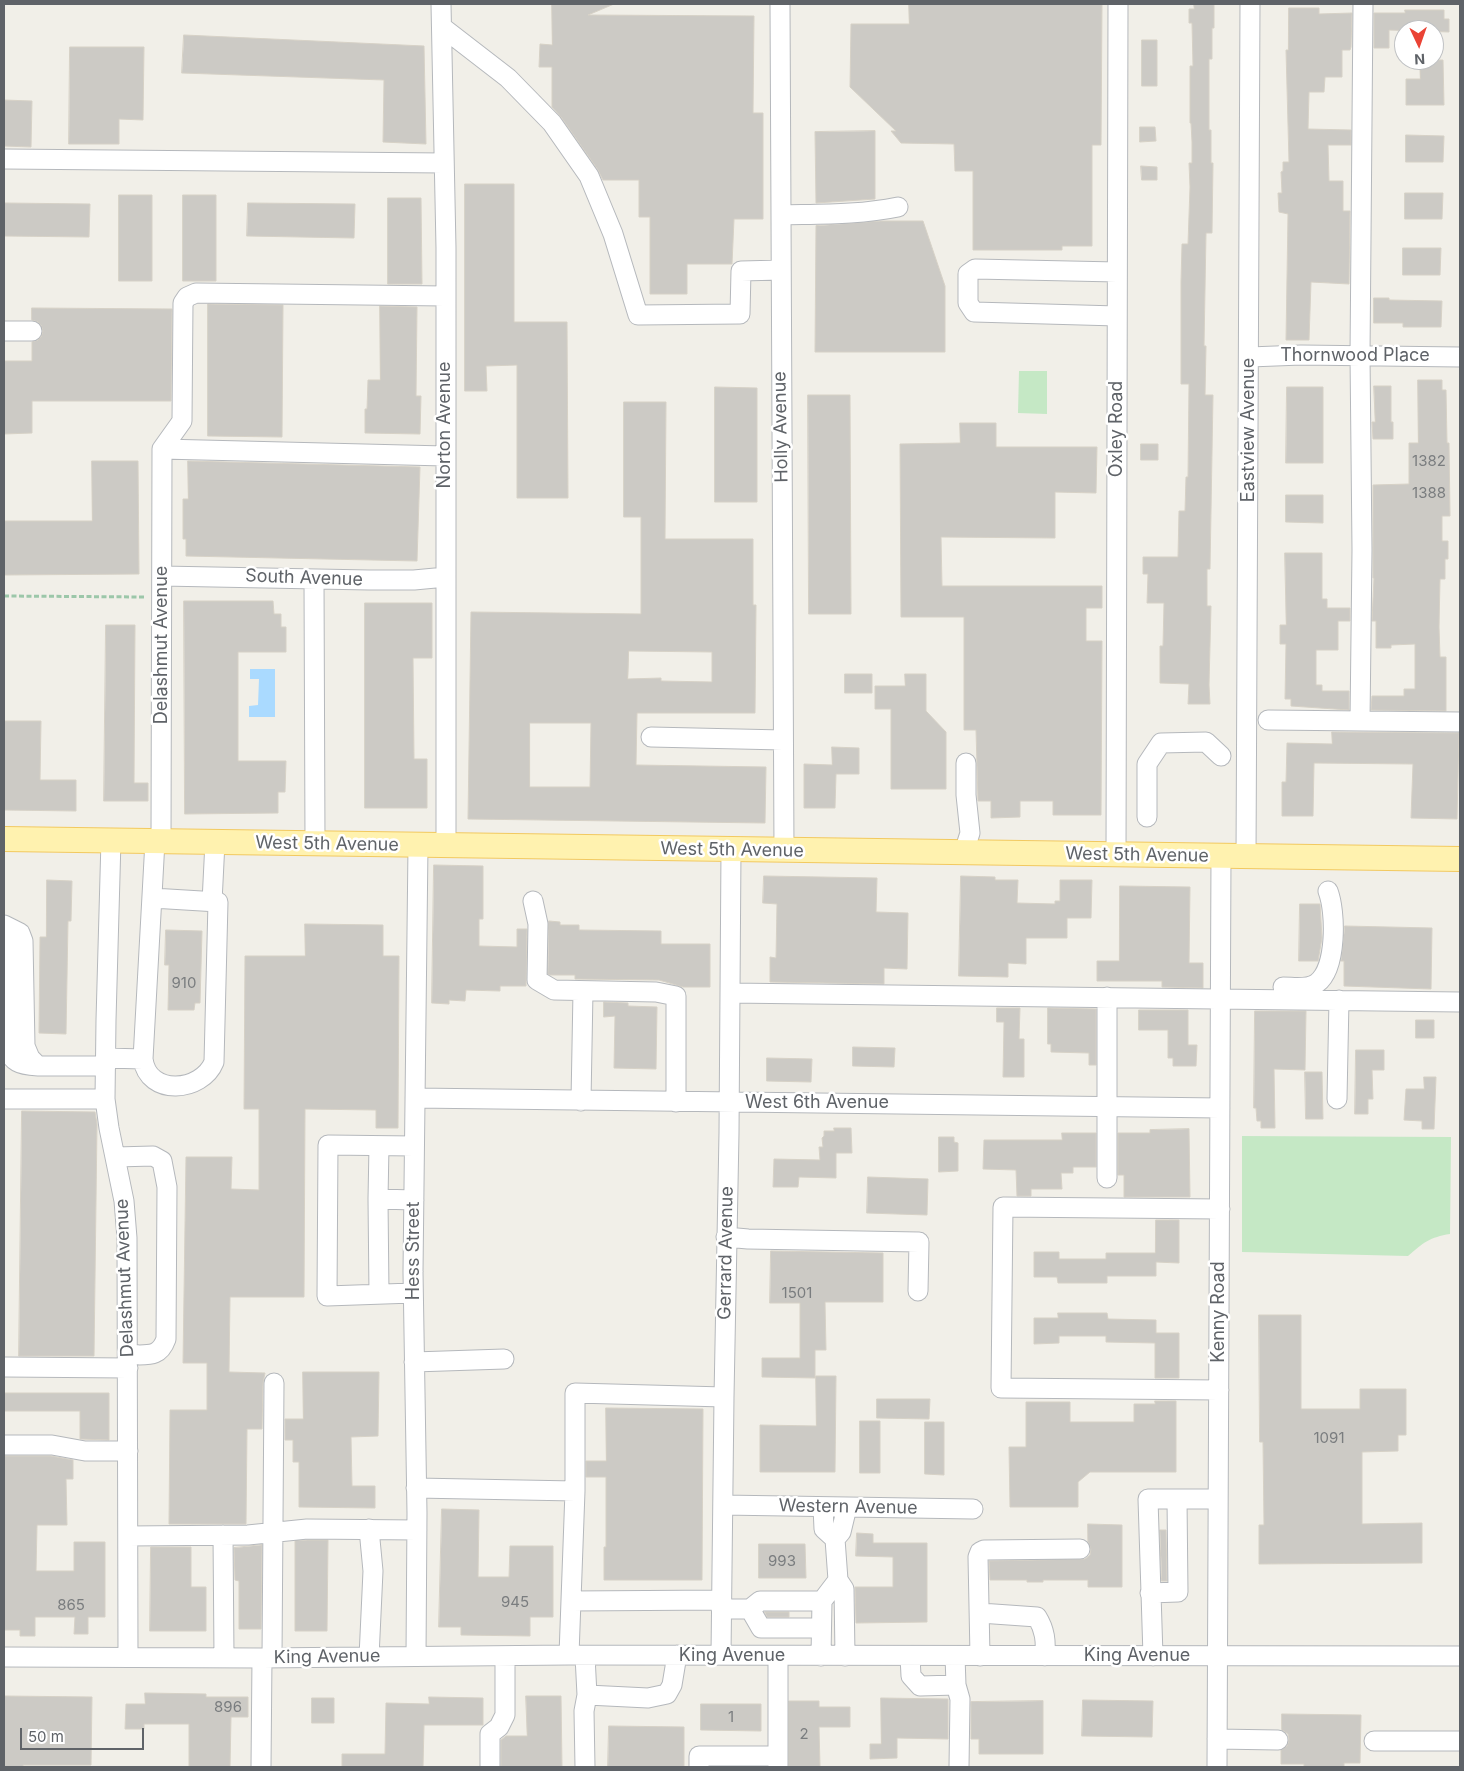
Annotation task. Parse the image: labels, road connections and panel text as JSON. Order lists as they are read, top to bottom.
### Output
{
  "streets": {
    "main road": ["West 5th Avenue"],
    "street": [
      "Thornwood Place",
      "Norton Avenue",
      "Holly Avenue",
      "Oxley Road",
      "Eastview Avenue",
      "South Avenue",
      "Delashmut Avenue",
      "West 6th Avenue",
      "Hess Street",
      "Gerrard Avenue",
      "Kenny Road",
      "Western Avenue",
      "King Avenue"
    ]
  },
  "crossings": [
    ["Thornwood Place", "Eastview Avenue"],
    ["Norton Avenue", "South Avenue"],
    ["Norton Avenue", "West 5th Avenue"],
    ["Holly Avenue", "West 5th Avenue"],
    ["Oxley Road", "West 5th Avenue"],
    ["Eastview Avenue", "West 5th Avenue"],
    ["South Avenue", "Delashmut Avenue"],
    ["Delashmut Avenue", "West 5th Avenue"],
    ["Delashmut Avenue", "King Avenue"],
    ["West 5th Avenue", "Hess Street"],
    ["West 5th Avenue", "Gerrard Avenue"],
    ["West 5th Avenue", "Kenny Road"],
    ["West 6th Avenue", "Hess Street"],
    ["West 6th Avenue", "Gerrard Avenue"],
    ["West 6th Avenue", "Kenny Road"],
    ["Hess Street", "King Avenue"],
    ["Gerrard Avenue", "Western Avenue"],
    ["Gerrard Avenue", "King Avenue"],
    ["Kenny Road", "King Avenue"]
  ],
  "house_numbers": [
    "1382",
    "1388",
    "910",
    "1501",
    "1091",
    "993",
    "945",
    "865",
    "896",
    "1",
    "2"
  ],
  "scale_bar": "50 m",
  "north": "bottom"
}
